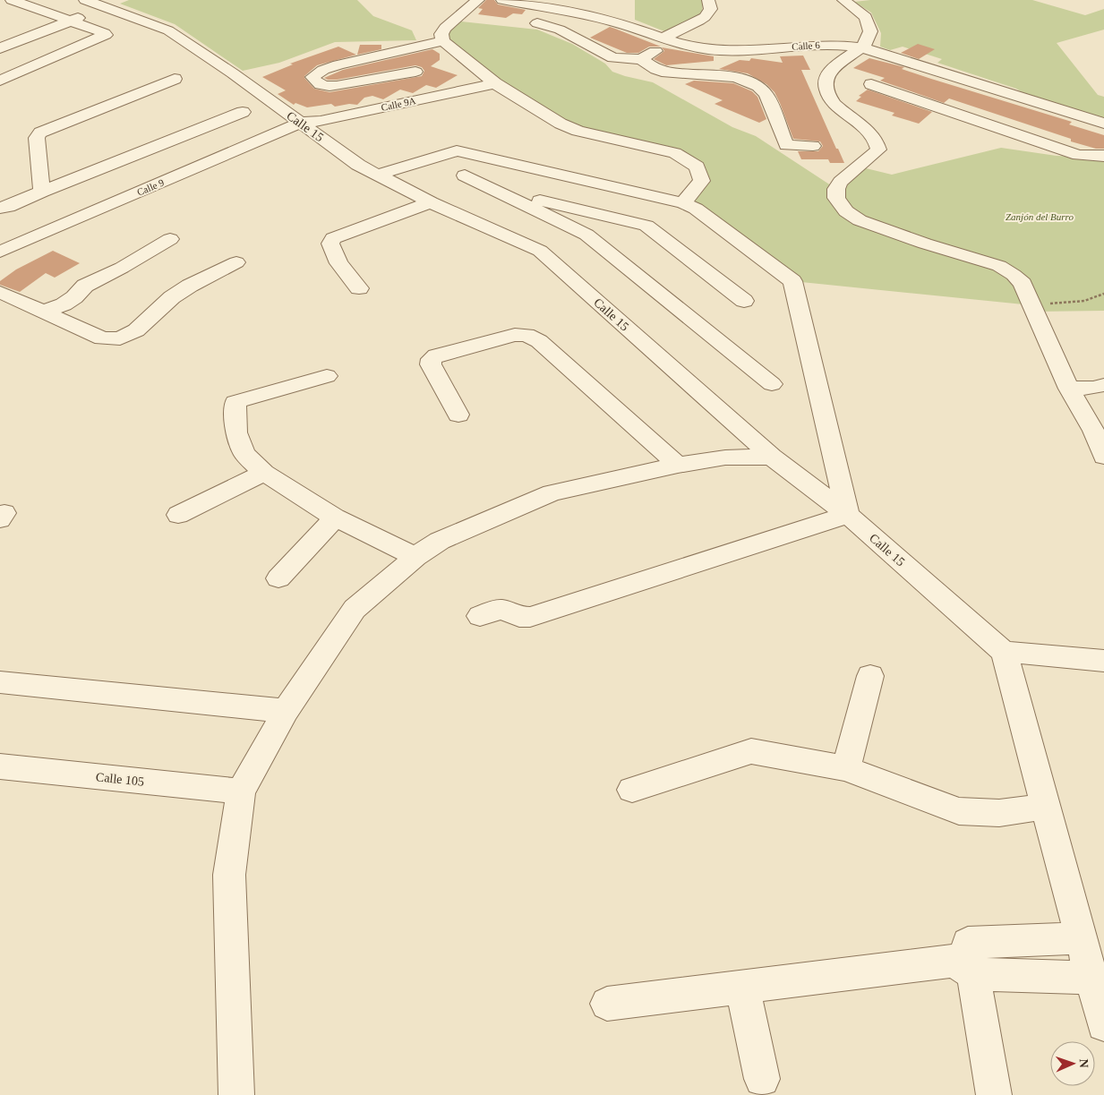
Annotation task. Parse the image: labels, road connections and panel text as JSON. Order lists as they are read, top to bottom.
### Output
{
  "streets": {
    "street": [
      "Calle 6",
      "Calle 9A",
      "Calle 15",
      "Calle 9",
      "Calle 105"
    ]
  },
  "crossings": [
    ["Calle 9A", "Calle 15"],
    ["Calle 9A", "Calle 9"],
    ["Calle 15", "Calle 9"]
  ],
  "parks": ["Zanjón del Burro"],
  "north": "right"
}
